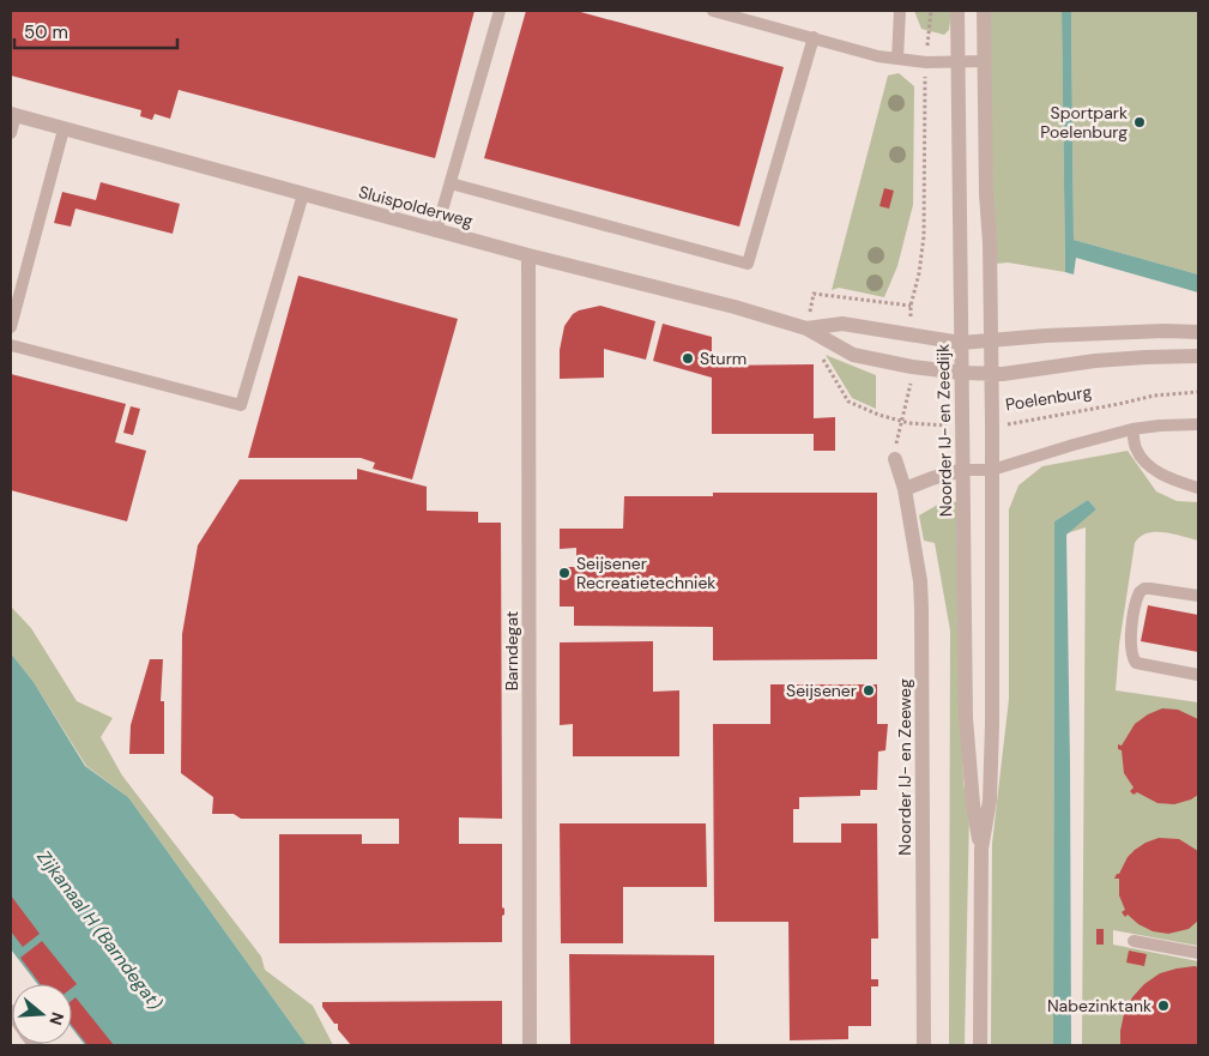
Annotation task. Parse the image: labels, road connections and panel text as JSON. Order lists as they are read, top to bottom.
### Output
{
  "streets": {
    "street": [
      "Sluispolderweg",
      "Poelenburg",
      "Noorder IJ- en Zeedijk",
      "Barndegat",
      "Noorder IJ- en Zeeweg"
    ]
  },
  "crossings": [
    ["Sluispolderweg", "Poelenburg"],
    ["Sluispolderweg", "Noorder IJ- en Zeedijk"],
    ["Sluispolderweg", "Barndegat"],
    ["Poelenburg", "Noorder IJ- en Zeedijk"]
  ],
  "water": ["Zijkanaal H (Barndegat)"],
  "places": [
    "Sportpark Poelenburg",
    "Sturm",
    "Seijsener Recreatietechniek",
    "Seijsener",
    "Nabezinktank"
  ],
  "scale_bar": "50 m",
  "north": "right"
}
